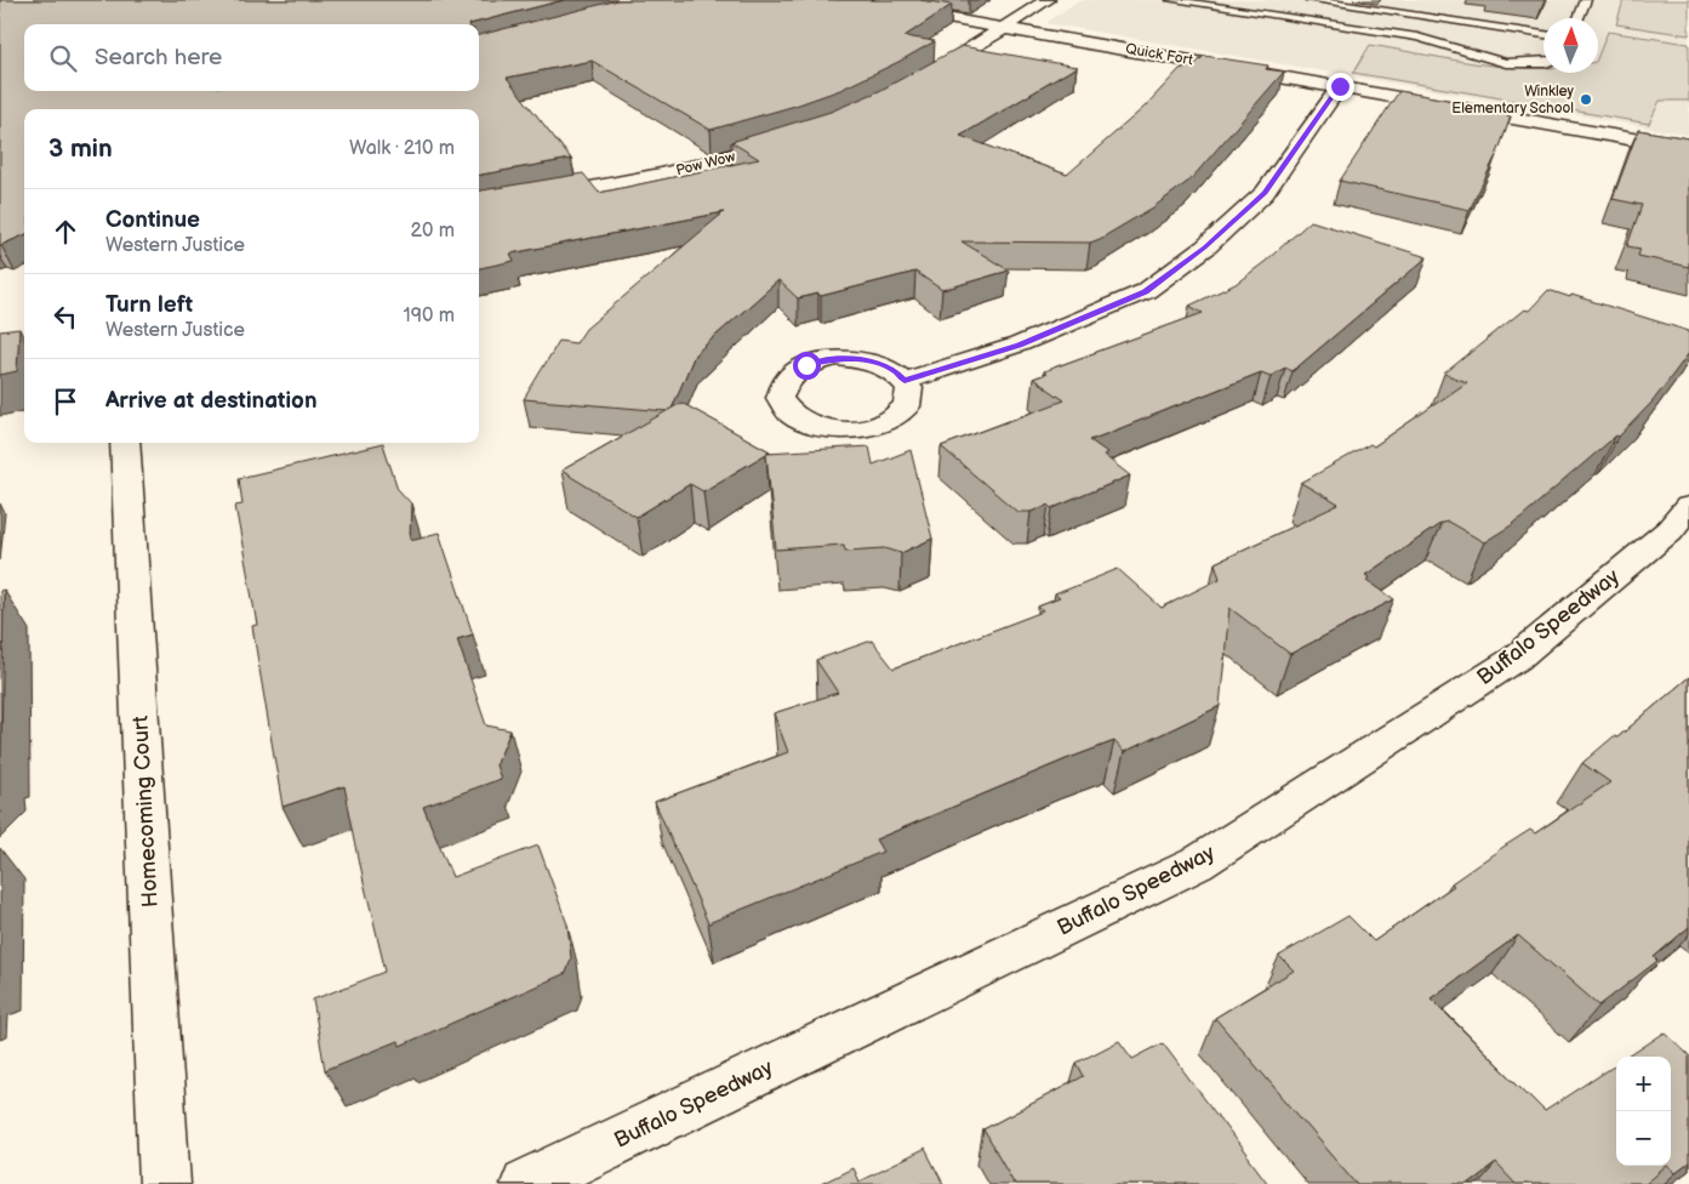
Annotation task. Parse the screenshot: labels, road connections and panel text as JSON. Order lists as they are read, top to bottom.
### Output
{
  "streets": {
    "street": [
      "Quick Fort",
      "Pow Wow",
      "Buffalo Speedway",
      "Homecoming Court"
    ]
  },
  "places": ["Winkley Elementary School"],
  "north": "top",
  "page": {
    "search": "Search here",
    "heading": ["3 min", "Walk · 210 m"],
    "list": [
      ["Continue", "Western Justice", "20 m"],
      ["Turn left", "Western Justice", "190 m"],
      "Arrive at destination"
    ],
    "map_buttons": ["+", "−"]
  }
}
